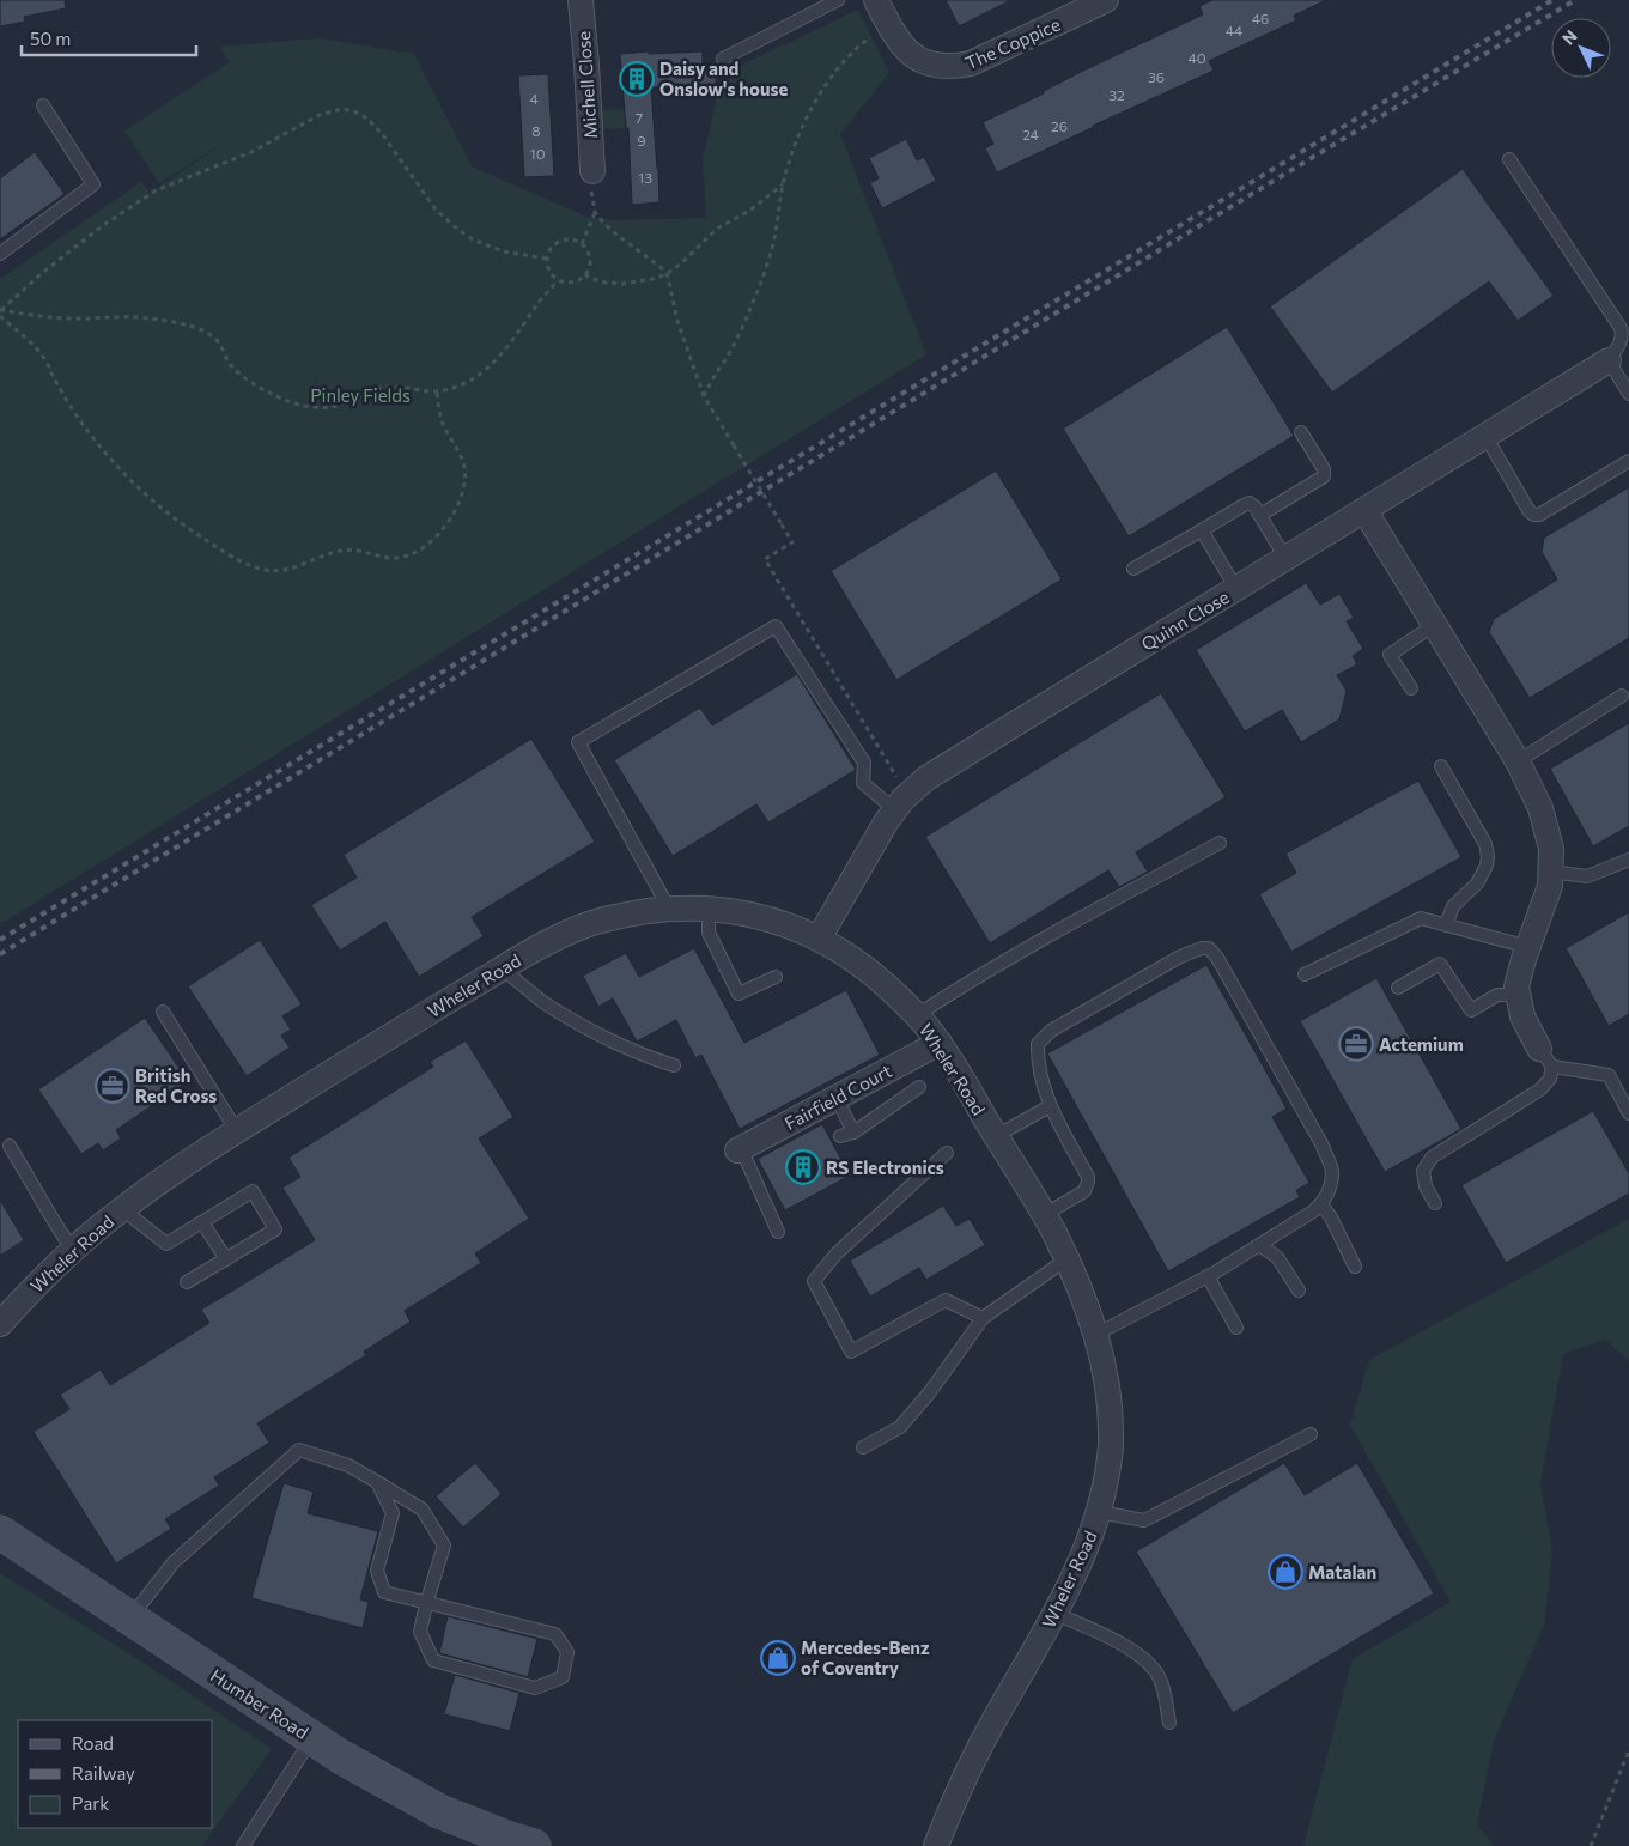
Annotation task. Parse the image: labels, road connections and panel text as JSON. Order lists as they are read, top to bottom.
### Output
{
  "streets": {
    "main road": ["Humber Road"],
    "street": [
      "The Coppice",
      "Michell Close",
      "Quinn Close",
      "Wheler Road",
      "Fairfield Court"
    ]
  },
  "crossings": [
    ["Quinn Close", "Wheler Road"],
    ["Wheler Road", "Fairfield Court"]
  ],
  "parks": ["Pinley Fields"],
  "places": {
    "building": ["Daisy and Onslow's house", "RS Electronics"],
    "office": ["Actemium", "British Red Cross"],
    "shop": ["Matalan", "Mercedes-Benz of Coventry"]
  },
  "house_numbers": [
    "46",
    "44",
    "40",
    "36",
    "32",
    "4",
    "7",
    "26",
    "8",
    "24",
    "9",
    "10",
    "13"
  ],
  "legend": ["Road", "Railway", "Park"],
  "scale_bar": "50 m",
  "north": "top left"
}
